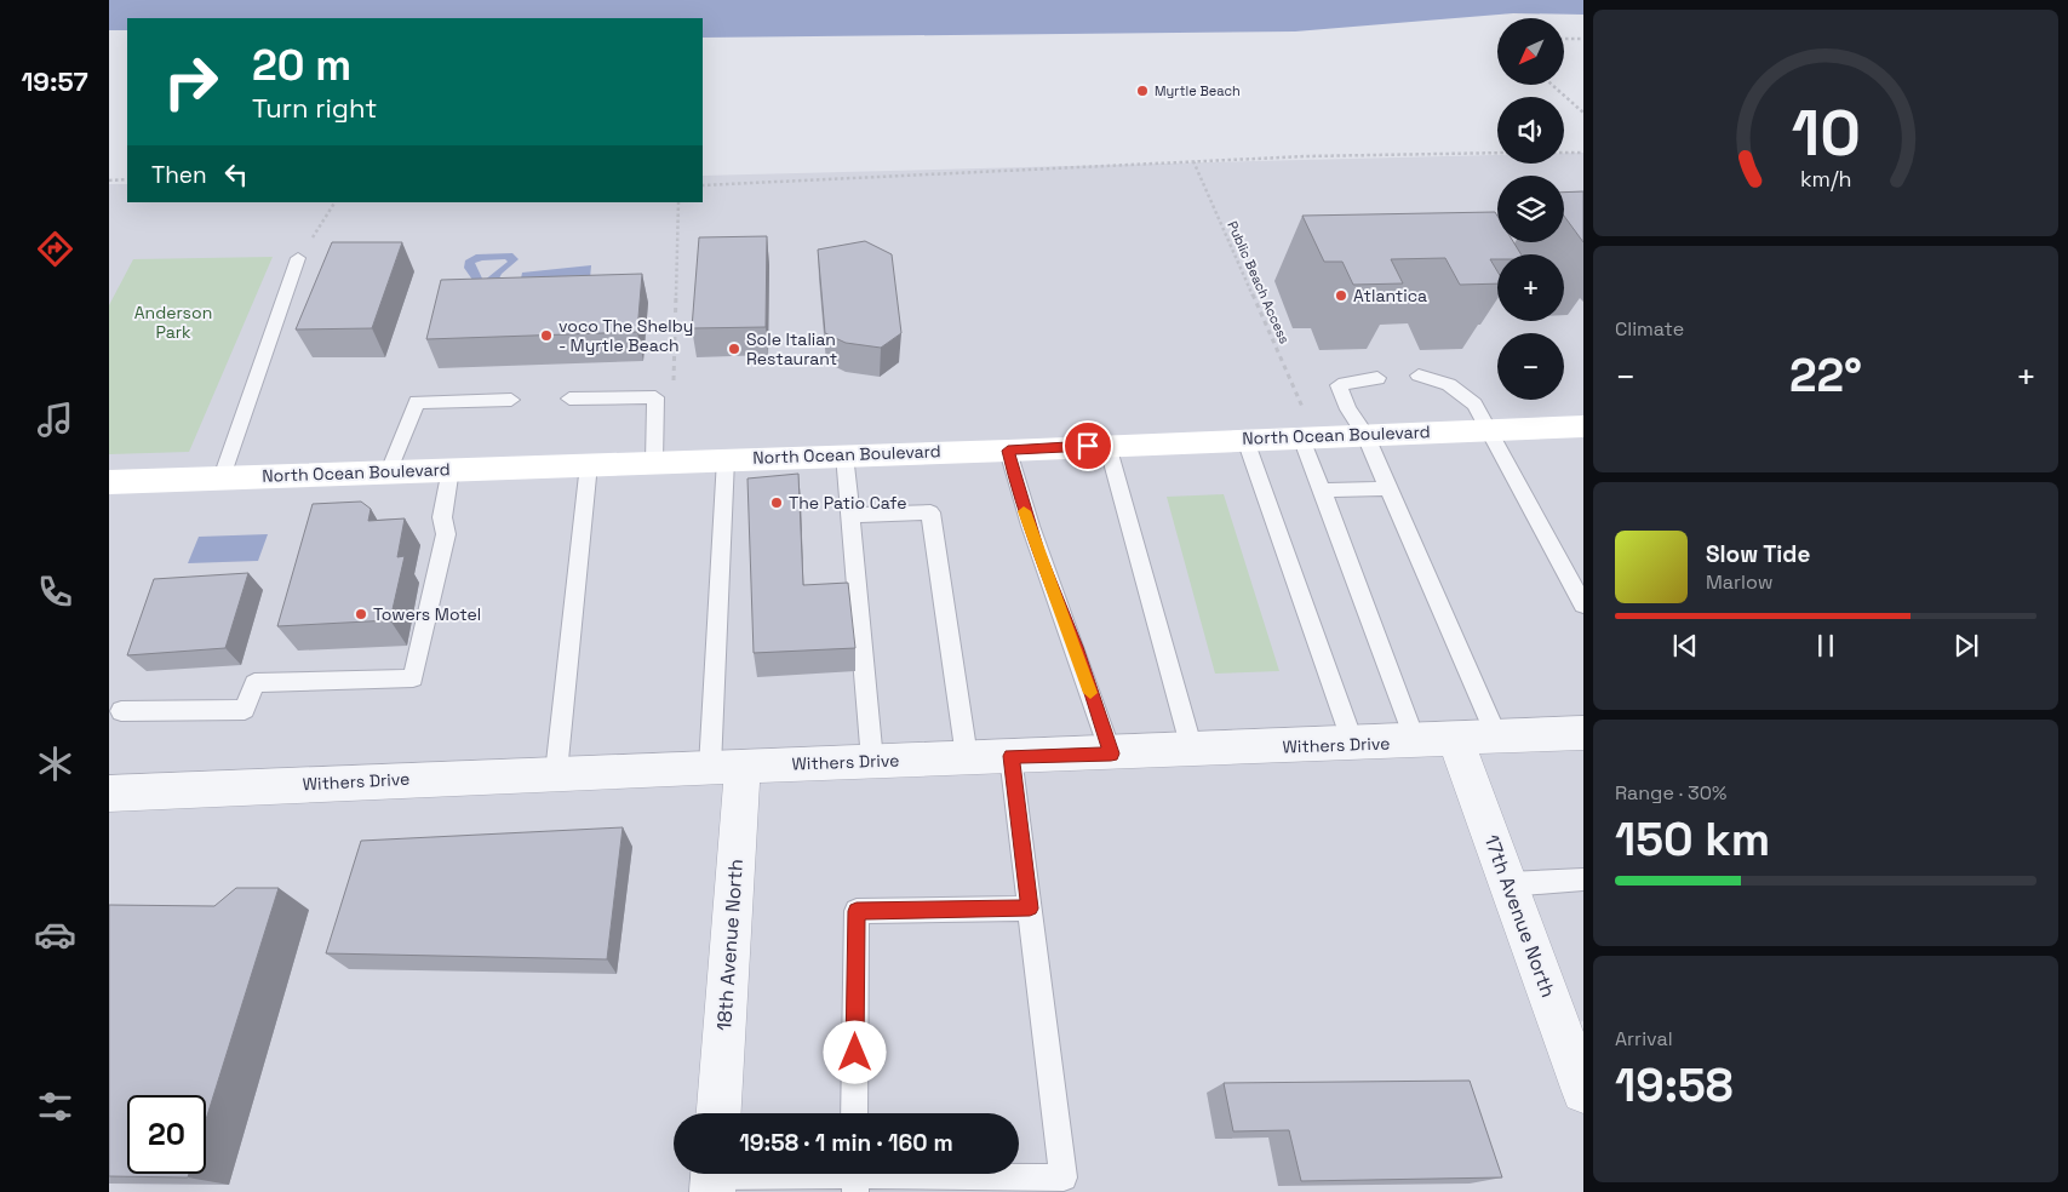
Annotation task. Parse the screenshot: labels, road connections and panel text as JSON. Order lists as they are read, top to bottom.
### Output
{
  "streets": {
    "main road": ["North Ocean Boulevard"],
    "street": ["Withers Drive", "17th Avenue North", "18th Avenue North"],
    "path": ["Public Beach Access"]
  },
  "crossings": [
    ["Public Beach Access", "North Ocean Boulevard"],
    ["Withers Drive", "17th Avenue North"],
    ["Withers Drive", "18th Avenue North"]
  ],
  "parks": ["Anderson Park"],
  "places": [
    "Myrtle Beach",
    "Atlantica",
    "voco The Shelby - Myrtle Beach",
    "Sole Italian Restaurant",
    "The Patio Cafe",
    "Towers Motel"
  ],
  "north": "bottom left",
  "page": {
    "tabs": "19:57",
    "map_buttons": ["+", "−"],
    "turn": ["20 m", "Turn right"],
    "then": "Then",
    "tile": [
      "Climate",
      ["Range · 30%", "150 km"],
      ["Arrival", "19:58"]
    ],
    "heat": ["−", "22°", "+"],
    "song": ["Slow Tide", "Marlow"],
    "limit": "20",
    "trip": "19:58 · 1 min · 160 m",
    "gauge": ["10", "km/h"]
  }
}
